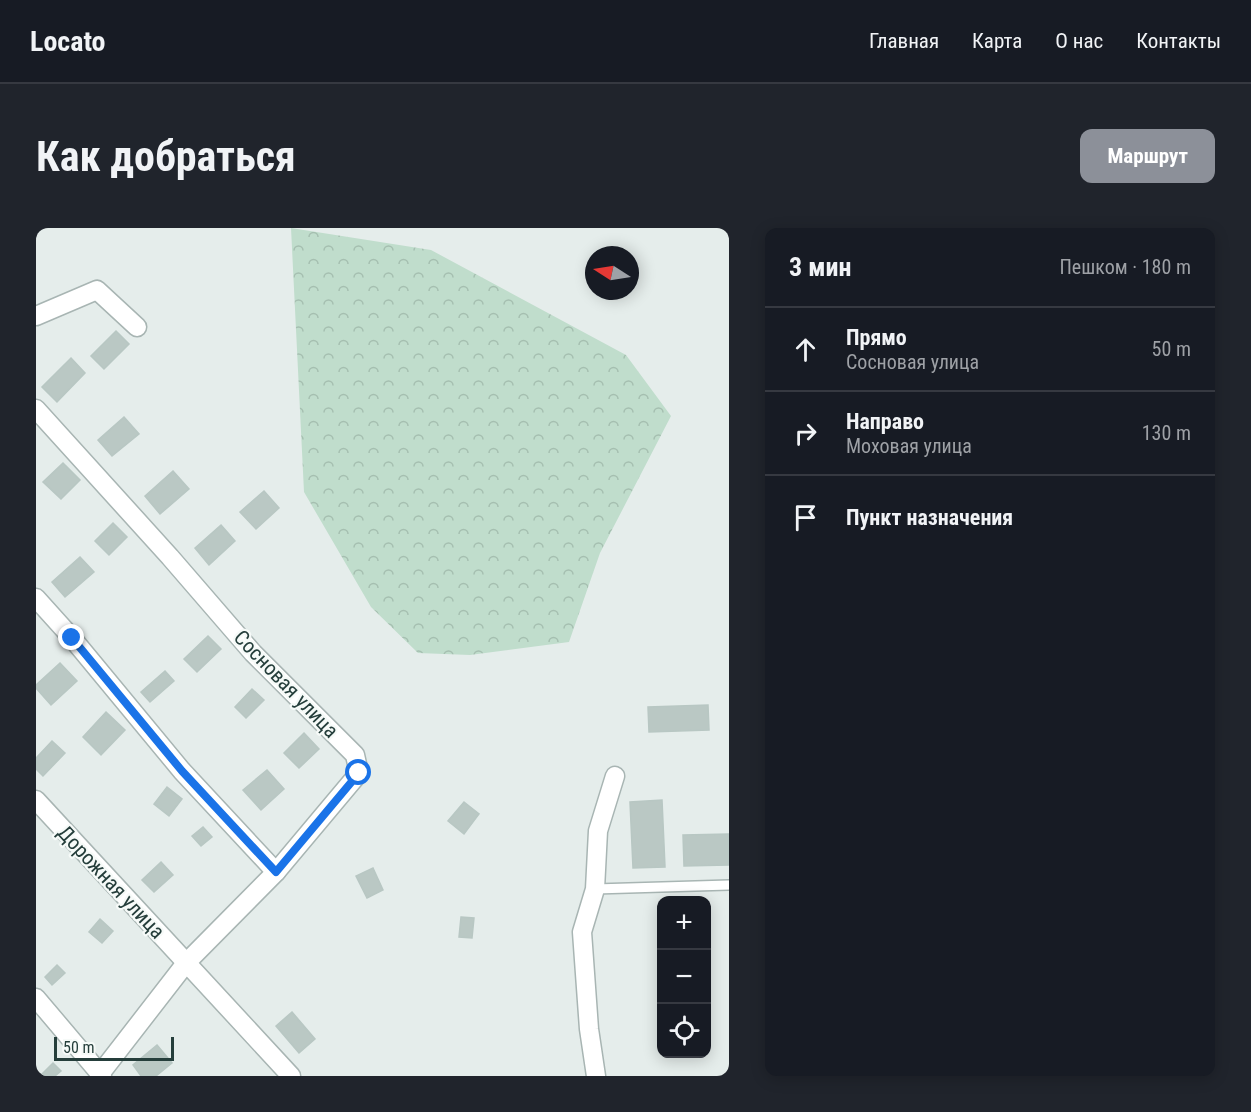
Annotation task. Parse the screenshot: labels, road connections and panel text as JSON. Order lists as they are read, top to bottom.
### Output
{
  "streets": {
    "street": ["Сосновая улица", "Дорожная улица"]
  },
  "crossings": [
    ["Сосновая улица", "Дорожная улица"]
  ],
  "scale_bar": "50 m",
  "north": "left",
  "page": {
    "header": "Locato",
    "nav": [
      "Главная",
      "Карта",
      "О нас",
      "Контакты"
    ],
    "buttons": "Маршрут",
    "title": "Как добраться",
    "heading": ["3 мин", "Пешком · 180 m"],
    "list": [
      ["Прямо", "Сосновая улица", "50 m"],
      ["Направо", "Моховая улица", "130 m"],
      "Пункт назначения"
    ],
    "map_buttons": ["+", "−"],
    "scale": "50 m"
  }
}
